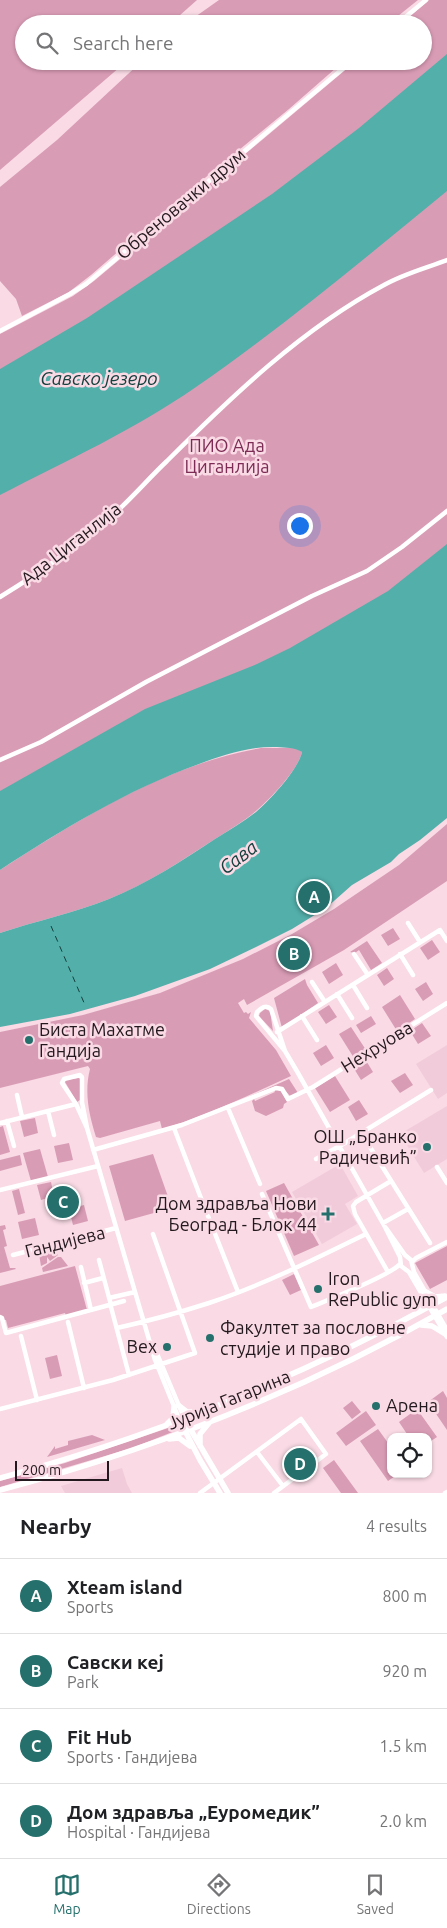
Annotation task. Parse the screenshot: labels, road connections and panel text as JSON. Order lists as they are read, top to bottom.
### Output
{
  "streets": {
    "main road": ["Гандијева", "Јурија Гагарина"],
    "street": ["Обреновачки друм", "Ада Циганлија", "Нехруова"]
  },
  "crossings": [
    ["Гандијева", "Јурија Гагарина"]
  ],
  "water": ["Савско језеро", "Сава"],
  "parks": ["ПИО Ада Циганлија"],
  "places": {
    "other": [
      "Биста Махатме Гандија",
      "ОШ „Бранко Радичевић”",
      "Iron RePublic gym",
      "Факултет за пословне студије и право",
      "Bex",
      "Арена"
    ],
    "health": ["Дом здравља Нови Београд - Блок 44"]
  },
  "scale_bar": "200 m",
  "page": {
    "search": "Search here",
    "pins": [
      "A",
      "B",
      "C",
      "D"
    ],
    "scale": "200 m",
    "heading": ["Nearby", "4 results"],
    "list": [
      {
        "mark": "A",
        "name": "Xteam island",
        "note": "Sports",
        "value": "800 m"
      },
      {
        "mark": "B",
        "name": "Савски кеј",
        "note": "Park",
        "value": "920 m"
      },
      {
        "mark": "C",
        "name": "Fit Hub",
        "note": "Sports · Гандијева",
        "value": "1.5 km"
      },
      {
        "mark": "D",
        "name": "Дом здравља „Еуромедик”",
        "note": "Hospital · Гандијева",
        "value": "2.0 km"
      }
    ],
    "nav": ["Map", "Directions", "Saved"]
  }
}
